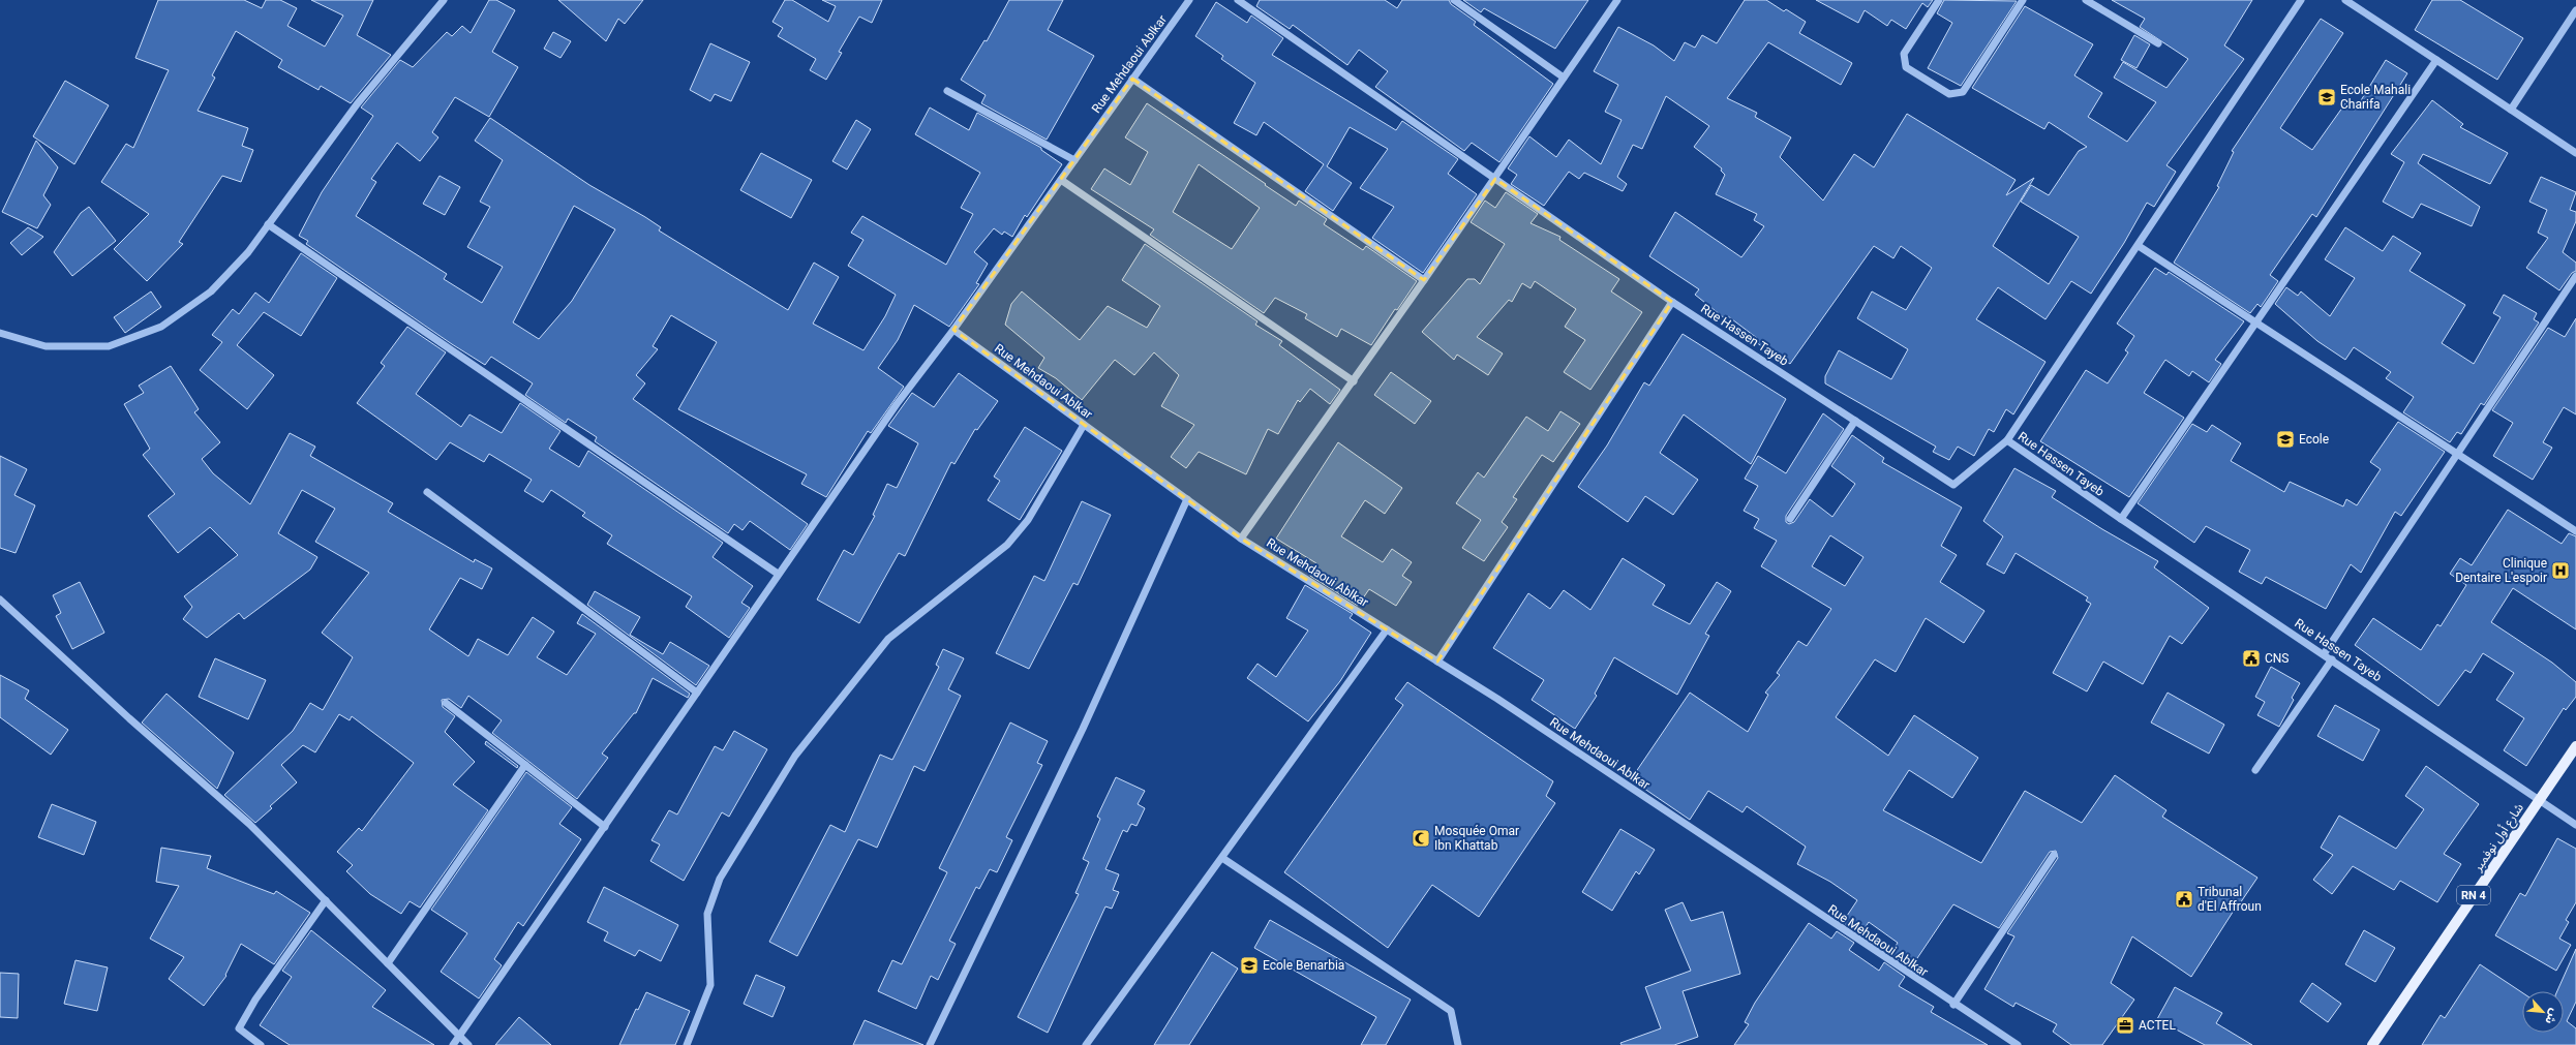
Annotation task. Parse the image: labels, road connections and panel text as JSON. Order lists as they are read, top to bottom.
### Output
{
  "streets": {
    "main road": ["شارع أول نوفمبر", "RN 4"],
    "street": ["Rue Mehdaoui Ablkar", "Rue Hassen Tayeb"]
  },
  "crossings": [
    ["Rue Hassen Tayeb", "شارع أول نوفمبر"]
  ],
  "places": {
    "school or university": ["Ecole Mahali Charifa", "Ecole", "Ecole Benarbia"],
    "hospital": ["Clinique Dentaire L'espoir"],
    "public building": ["CNS", "Tribunal d'El Affroun"],
    "mosque": ["Mosquée Omar Ibn Khattab"],
    "office": ["ACTEL"]
  },
  "north": "bottom right"
}
